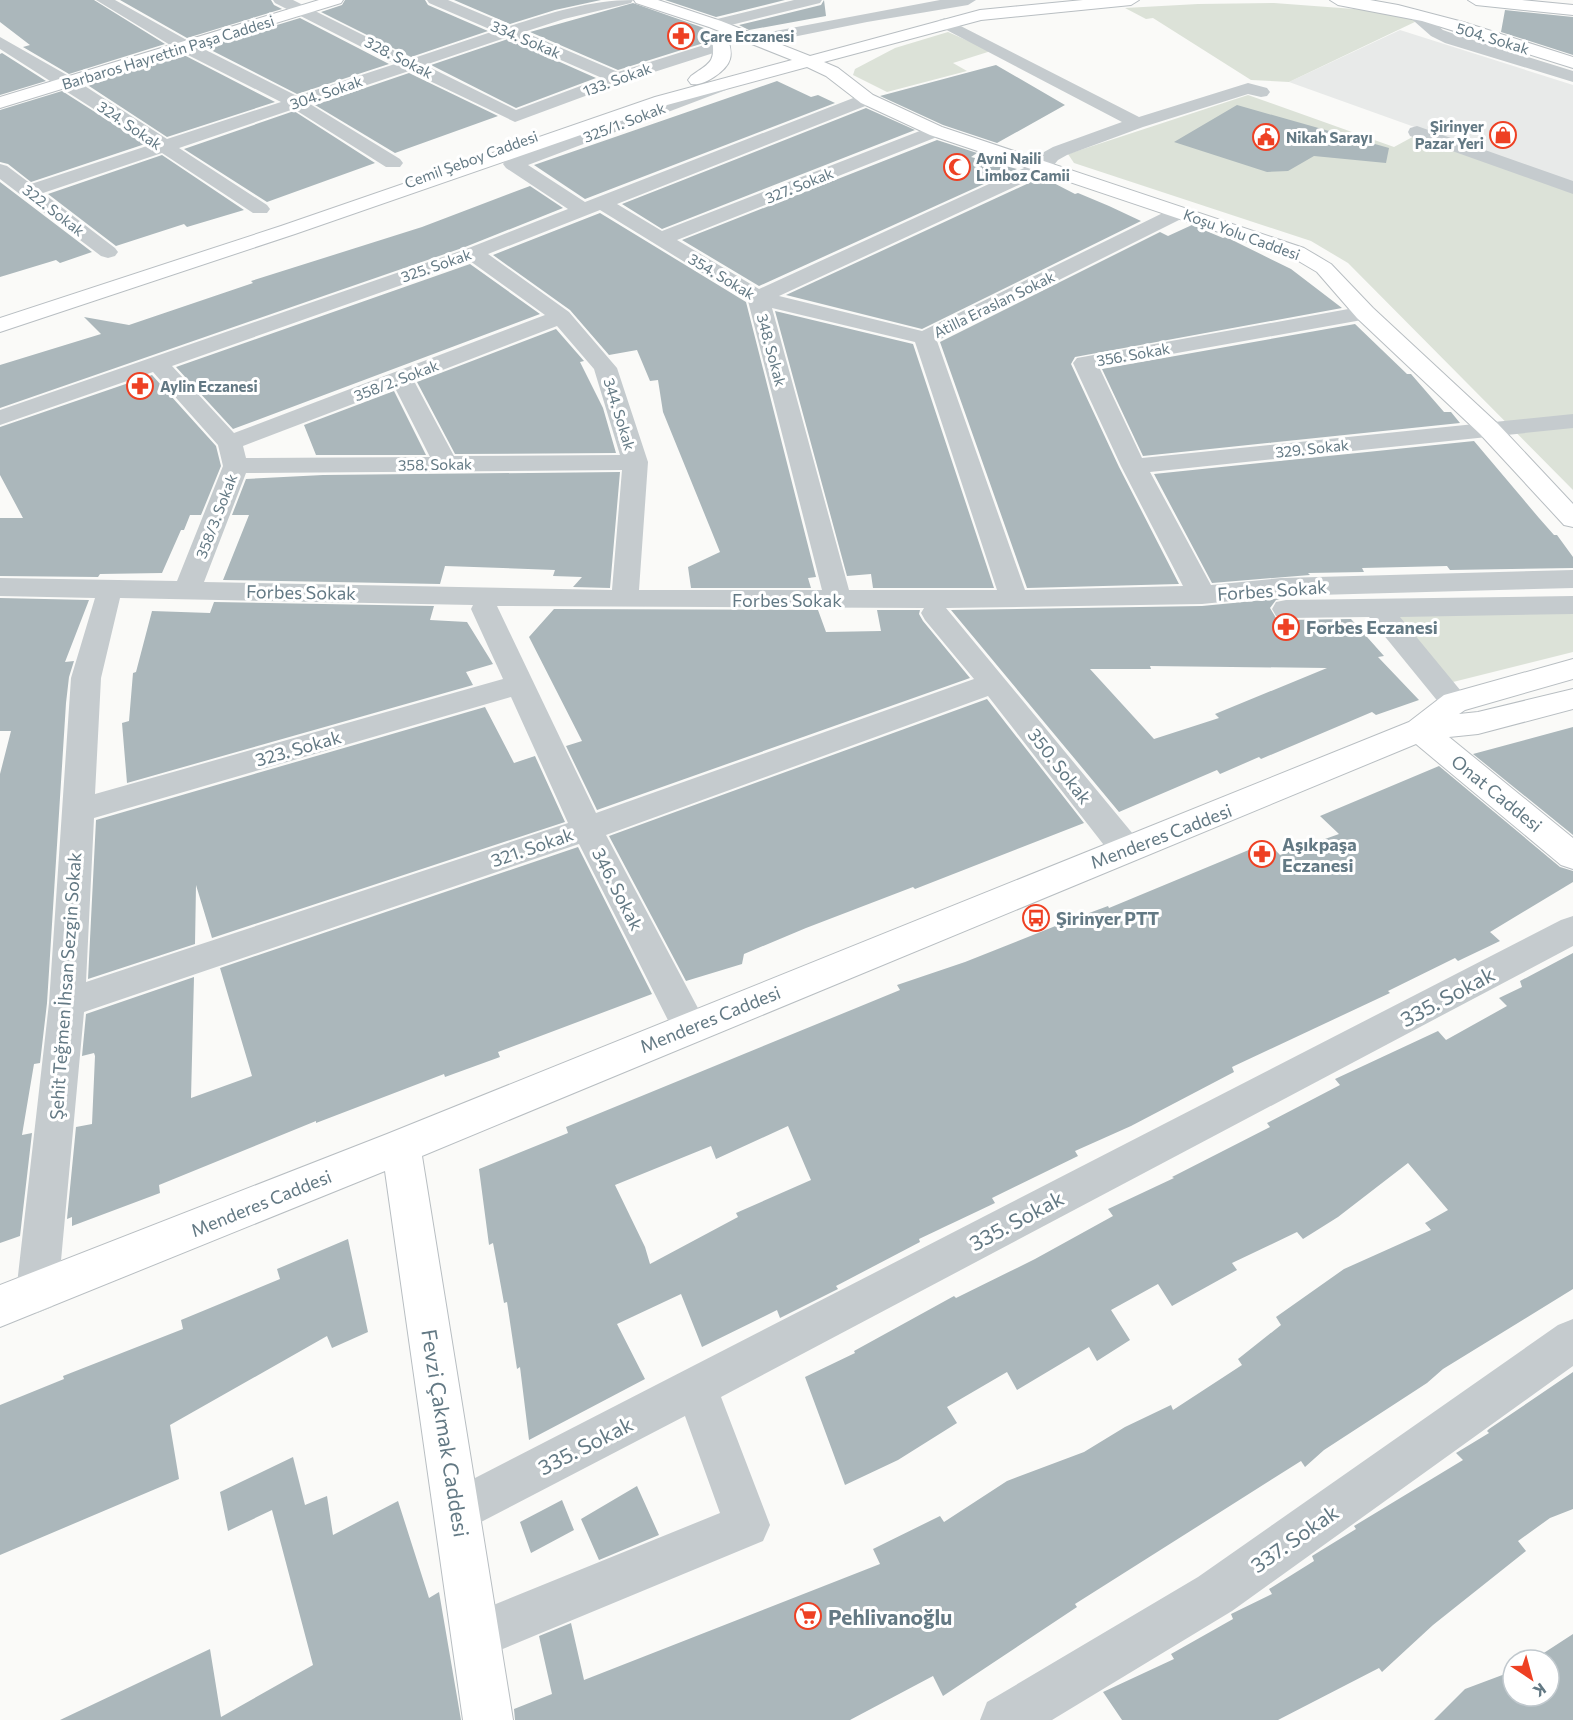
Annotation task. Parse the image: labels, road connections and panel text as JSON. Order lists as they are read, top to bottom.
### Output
{
  "streets": {
    "main road": [
      "504. Sokak",
      "Barbaros Hayrettin Paşa Caddesi",
      "Cemil Şeboy Caddesi",
      "Koşu Yolu Caddesi",
      "Onat Caddesi",
      "Menderes Caddesi",
      "Fevzi Çakmak Caddesi"
    ],
    "street": [
      "334. Sokak",
      "328. Sokak",
      "133. Sokak",
      "304. Sokak",
      "325/1. Sokak",
      "324. Sokak",
      "327. Sokak",
      "322. Sokak",
      "325. Sokak",
      "354. Sokak",
      "Atilla Eraslan Sokak",
      "348. Sokak",
      "356. Sokak",
      "358/2. Sokak",
      "344. Sokak",
      "329. Sokak",
      "358. Sokak",
      "358/3. Sokak",
      "Forbes Sokak",
      "323. Sokak",
      "350. Sokak",
      "321. Sokak",
      "346. Sokak",
      "Şehit Teğmen İhsan Sezgin Sokak",
      "335. Sokak",
      "337. Sokak"
    ]
  },
  "crossings": [
    ["334. Sokak", "133. Sokak"],
    ["334. Sokak", "304. Sokak"],
    ["Barbaros Hayrettin Paşa Caddesi", "328. Sokak"],
    ["Barbaros Hayrettin Paşa Caddesi", "324. Sokak"],
    ["328. Sokak", "133. Sokak"],
    ["328. Sokak", "304. Sokak"],
    ["304. Sokak", "324. Sokak"],
    ["304. Sokak", "322. Sokak"],
    ["325/1. Sokak", "Cemil Şeboy Caddesi"],
    ["325/1. Sokak", "354. Sokak"],
    ["Cemil Şeboy Caddesi", "Koşu Yolu Caddesi"],
    ["327. Sokak", "Koşu Yolu Caddesi"],
    ["327. Sokak", "354. Sokak"],
    ["Koşu Yolu Caddesi", "325. Sokak"],
    ["Koşu Yolu Caddesi", "Atilla Eraslan Sokak"],
    ["Koşu Yolu Caddesi", "348. Sokak"],
    ["Koşu Yolu Caddesi", "356. Sokak"],
    ["Koşu Yolu Caddesi", "329. Sokak"],
    ["325. Sokak", "354. Sokak"],
    ["325. Sokak", "344. Sokak"],
    ["354. Sokak", "Atilla Eraslan Sokak"],
    ["354. Sokak", "348. Sokak"],
    ["Atilla Eraslan Sokak", "Forbes Sokak"],
    ["348. Sokak", "Forbes Sokak"],
    ["356. Sokak", "329. Sokak"],
    ["356. Sokak", "Forbes Sokak"],
    ["358/2. Sokak", "344. Sokak"],
    ["358/2. Sokak", "358. Sokak"],
    ["358/2. Sokak", "358/3. Sokak"],
    ["344. Sokak", "358. Sokak"],
    ["344. Sokak", "Forbes Sokak"],
    ["358. Sokak", "358/3. Sokak"],
    ["358/3. Sokak", "Forbes Sokak"],
    ["Forbes Sokak", "350. Sokak"],
    ["Forbes Sokak", "346. Sokak"],
    ["Forbes Sokak", "Şehit Teğmen İhsan Sezgin Sokak"],
    ["323. Sokak", "346. Sokak"],
    ["323. Sokak", "Şehit Teğmen İhsan Sezgin Sokak"],
    ["350. Sokak", "Menderes Caddesi"],
    ["350. Sokak", "321. Sokak"],
    ["Onat Caddesi", "Menderes Caddesi"],
    ["Menderes Caddesi", "346. Sokak"],
    ["Menderes Caddesi", "Şehit Teğmen İhsan Sezgin Sokak"],
    ["Menderes Caddesi", "Fevzi Çakmak Caddesi"],
    ["321. Sokak", "346. Sokak"],
    ["321. Sokak", "Şehit Teğmen İhsan Sezgin Sokak"],
    ["335. Sokak", "Fevzi Çakmak Caddesi"]
  ],
  "places": {
    "pharmacy": [
      "Çare Eczanesi",
      "Aylin Eczanesi",
      "Forbes Eczanesi",
      "Aşıkpaşa Eczanesi"
    ],
    "shop": ["Şirinyer Pazar Yeri"],
    "public building": ["Nikah Sarayı"],
    "mosque": ["Avni Naili Limboz Camii"],
    "bus stop": ["Şirinyer PTT"],
    "supermarket": ["Pehlivanoğlu"]
  },
  "north": "bottom right"
}
